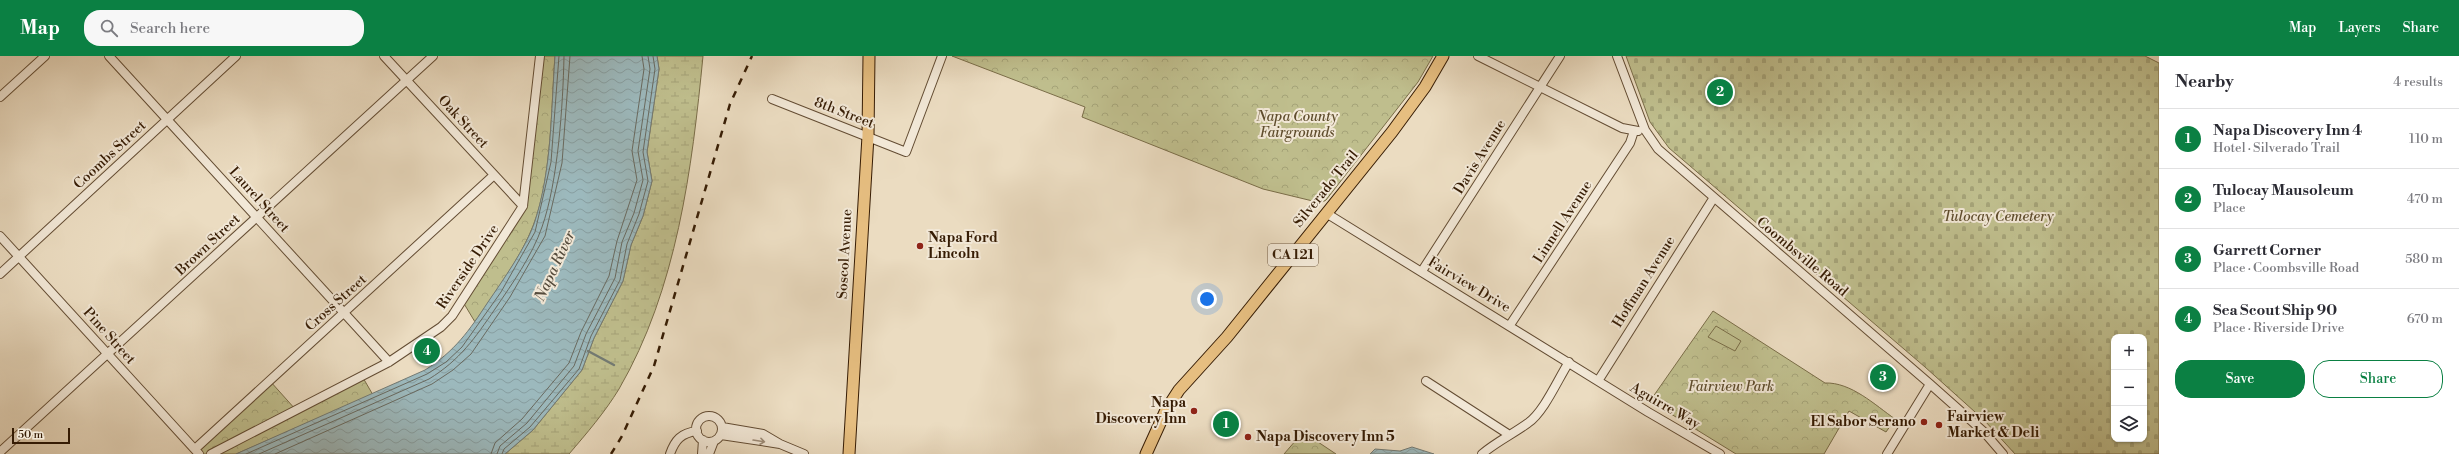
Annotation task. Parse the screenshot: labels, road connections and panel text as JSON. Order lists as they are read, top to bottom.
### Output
{
  "streets": {
    "main road": ["Silverado Trail", "Soscol Avenue", "CA 121"],
    "street": [
      "8th Street",
      "Oak Street",
      "Coombs Street",
      "Davis Avenue",
      "Laurel Street",
      "Linnell Avenue",
      "Brown Street",
      "Coombsville Road",
      "Riverside Drive",
      "Hoffman Avenue",
      "Fairview Drive",
      "Cross Street",
      "Pine Street",
      "Aguirre Way"
    ]
  },
  "crossings": [
    ["8th Street", "Soscol Avenue"],
    ["Oak Street", "Brown Street"],
    ["Oak Street", "Riverside Drive"],
    ["Oak Street", "Cross Street"],
    ["Coombs Street", "Laurel Street"],
    ["Coombs Street", "Pine Street"],
    ["Davis Avenue", "Fairview Drive"],
    ["Silverado Trail", "Fairview Drive"],
    ["Laurel Street", "Brown Street"],
    ["Laurel Street", "Riverside Drive"],
    ["Laurel Street", "Cross Street"],
    ["Linnell Avenue", "Fairview Drive"],
    ["Brown Street", "Pine Street"],
    ["Coombsville Road", "Hoffman Avenue"],
    ["Hoffman Avenue", "Fairview Drive"],
    ["Hoffman Avenue", "Aguirre Way"],
    ["Fairview Drive", "Aguirre Way"],
    ["Cross Street", "Pine Street"]
  ],
  "water": ["Napa River"],
  "parks": ["Napa County Fairgrounds", "Tulocay Cemetery", "Fairview Park"],
  "places": [
    "Napa Ford Lincoln",
    "Napa Discovery Inn",
    "El Sabor Serano",
    "Fairview Market & Deli",
    "Napa Discovery Inn 5"
  ],
  "scale_bar": "50 m",
  "page": {
    "header": "Map",
    "search": "Search here",
    "nav": ["Map", "Layers", "Share"],
    "heading": ["Nearby", "4 results"],
    "pins": [
      "2",
      "4",
      "3",
      "1"
    ],
    "list": [
      {
        "mark": "1",
        "name": "Napa Discovery Inn 4",
        "note": "Hotel · Silverado Trail",
        "value": "110 m"
      },
      {
        "mark": "2",
        "name": "Tulocay Mausoleum",
        "note": "Place",
        "value": "470 m"
      },
      {
        "mark": "3",
        "name": "Garrett Corner",
        "note": "Place · Coombsville Road",
        "value": "580 m"
      },
      {
        "mark": "4",
        "name": "Sea Scout Ship 90",
        "note": "Place · Riverside Drive",
        "value": "670 m"
      }
    ],
    "map_buttons": ["+", "−"],
    "buttons": ["Save", "Share"],
    "scale": "50 m"
  }
}
